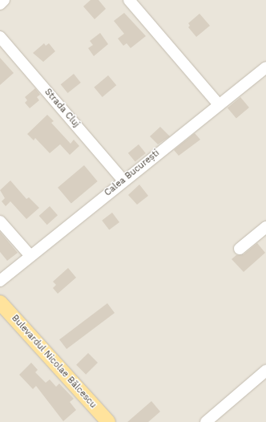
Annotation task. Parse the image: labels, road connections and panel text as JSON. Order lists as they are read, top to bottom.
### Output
{
  "streets": {
    "main road": ["Bulevardul Nicolae Bălcescu"],
    "street": ["Strada Cluj", "Calea București"]
  },
  "crossings": [
    ["Strada Cluj", "Calea București"]
  ]
}
